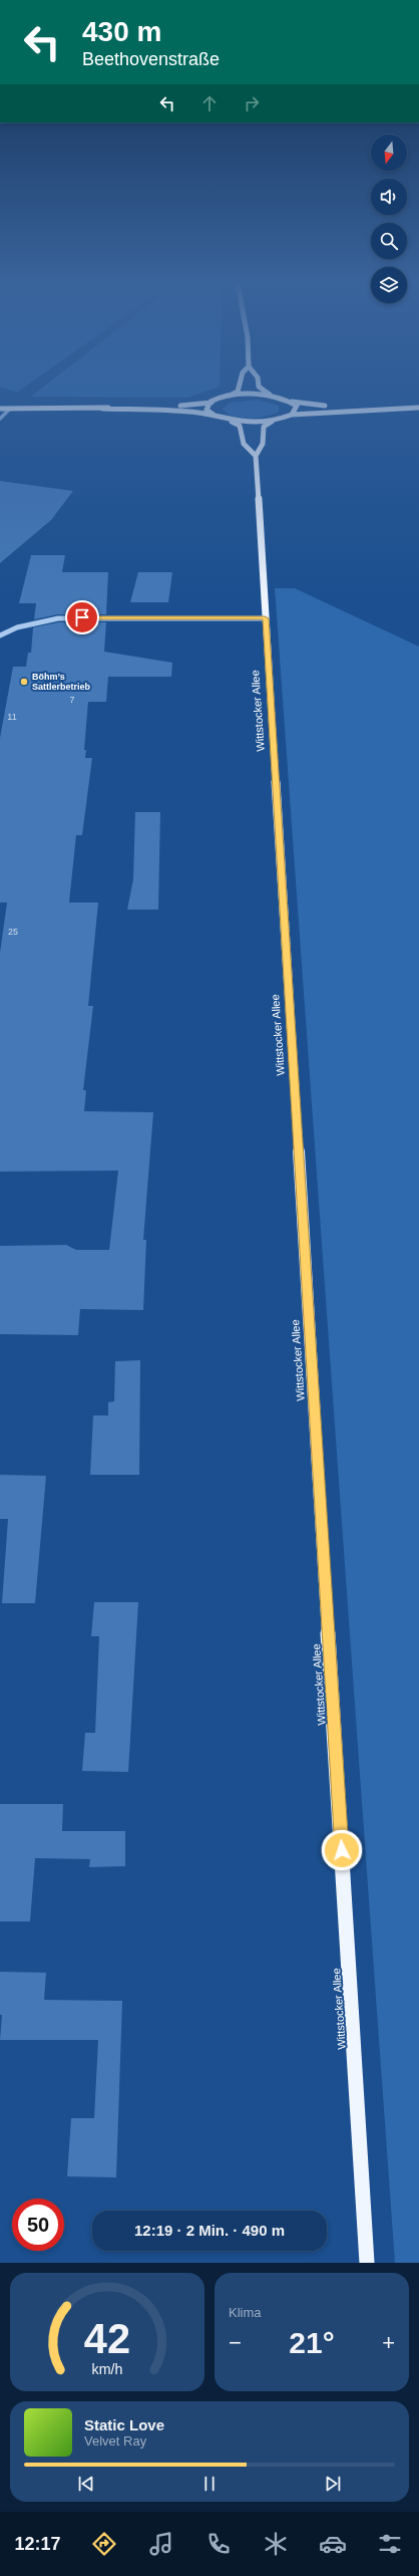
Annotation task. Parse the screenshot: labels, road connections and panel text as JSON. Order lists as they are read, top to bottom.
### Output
{
  "streets": {
    "main road": ["Wittstocker Allee"]
  },
  "places": ["Böhm’s Sattlerbetrieb"],
  "house_numbers": ["7", "11", "25"],
  "north": "bottom",
  "page": {
    "turn": ["430 m", "Beethovenstraße"],
    "limit": "50",
    "trip": "12:19 · 2 Min. · 490 m",
    "tile": "Klima",
    "heat": ["−", "21°", "+"],
    "song": ["Static Love", "Velvet Ray"],
    "tabs": "12:17",
    "gauge": ["42", "km/h"]
  }
}
